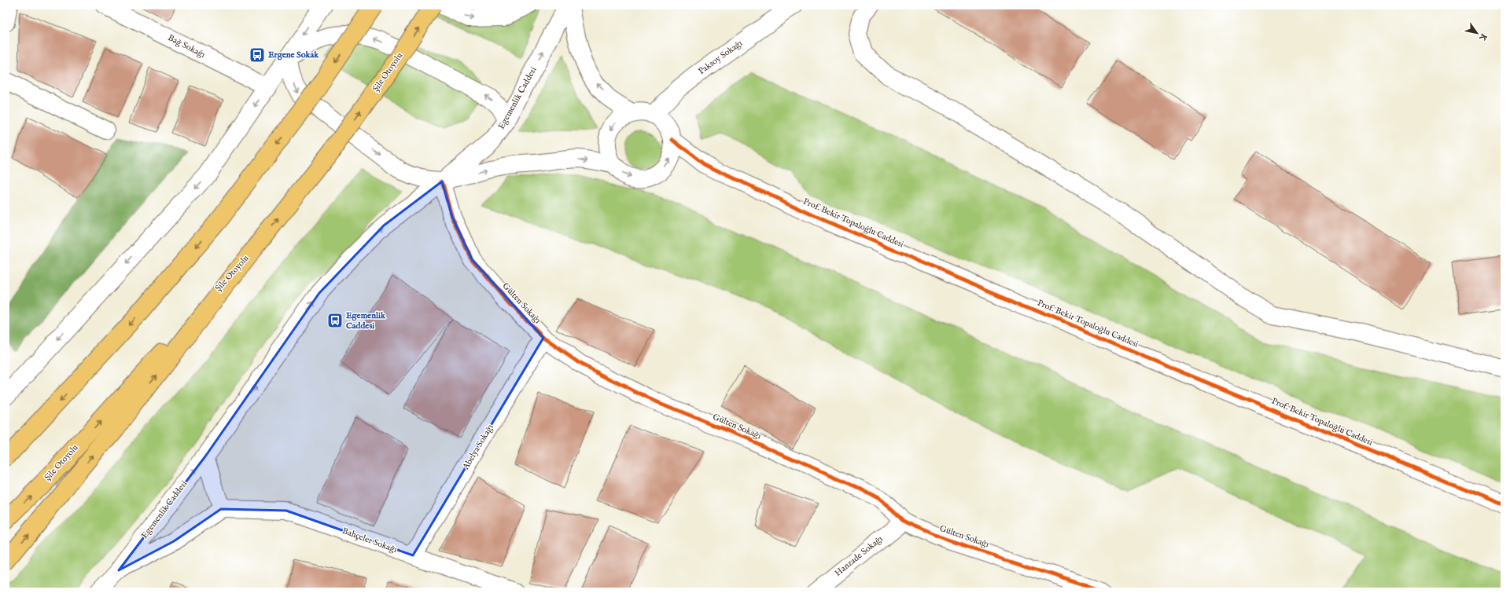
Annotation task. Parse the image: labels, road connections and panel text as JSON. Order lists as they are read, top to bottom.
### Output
{
  "streets": {
    "highway": ["Şile Otoyolu"],
    "street": [
      "Bağ Sokağı",
      "Paksoy Sokağı",
      "Egemenlik Caddesi",
      "Prof. Bekir Topaloğlu Caddesi",
      "Gülten Sokağı",
      "Abelya Sokağı",
      "Bahçeler Sokağı",
      "Hanzade Sokağı"
    ]
  },
  "crossings": [
    ["Paksoy Sokağı", "Prof. Bekir Topaloğlu Caddesi"],
    ["Egemenlik Caddesi", "Gülten Sokağı"],
    ["Gülten Sokağı", "Abelya Sokağı"],
    ["Gülten Sokağı", "Hanzade Sokağı"],
    ["Abelya Sokağı", "Bahçeler Sokağı"]
  ],
  "one_way": ["Egemenlik Caddesi"],
  "places": {
    "bus stop": ["Ergene Sokak", "Egemenlik Caddesi"]
  },
  "north": "bottom right"
}
